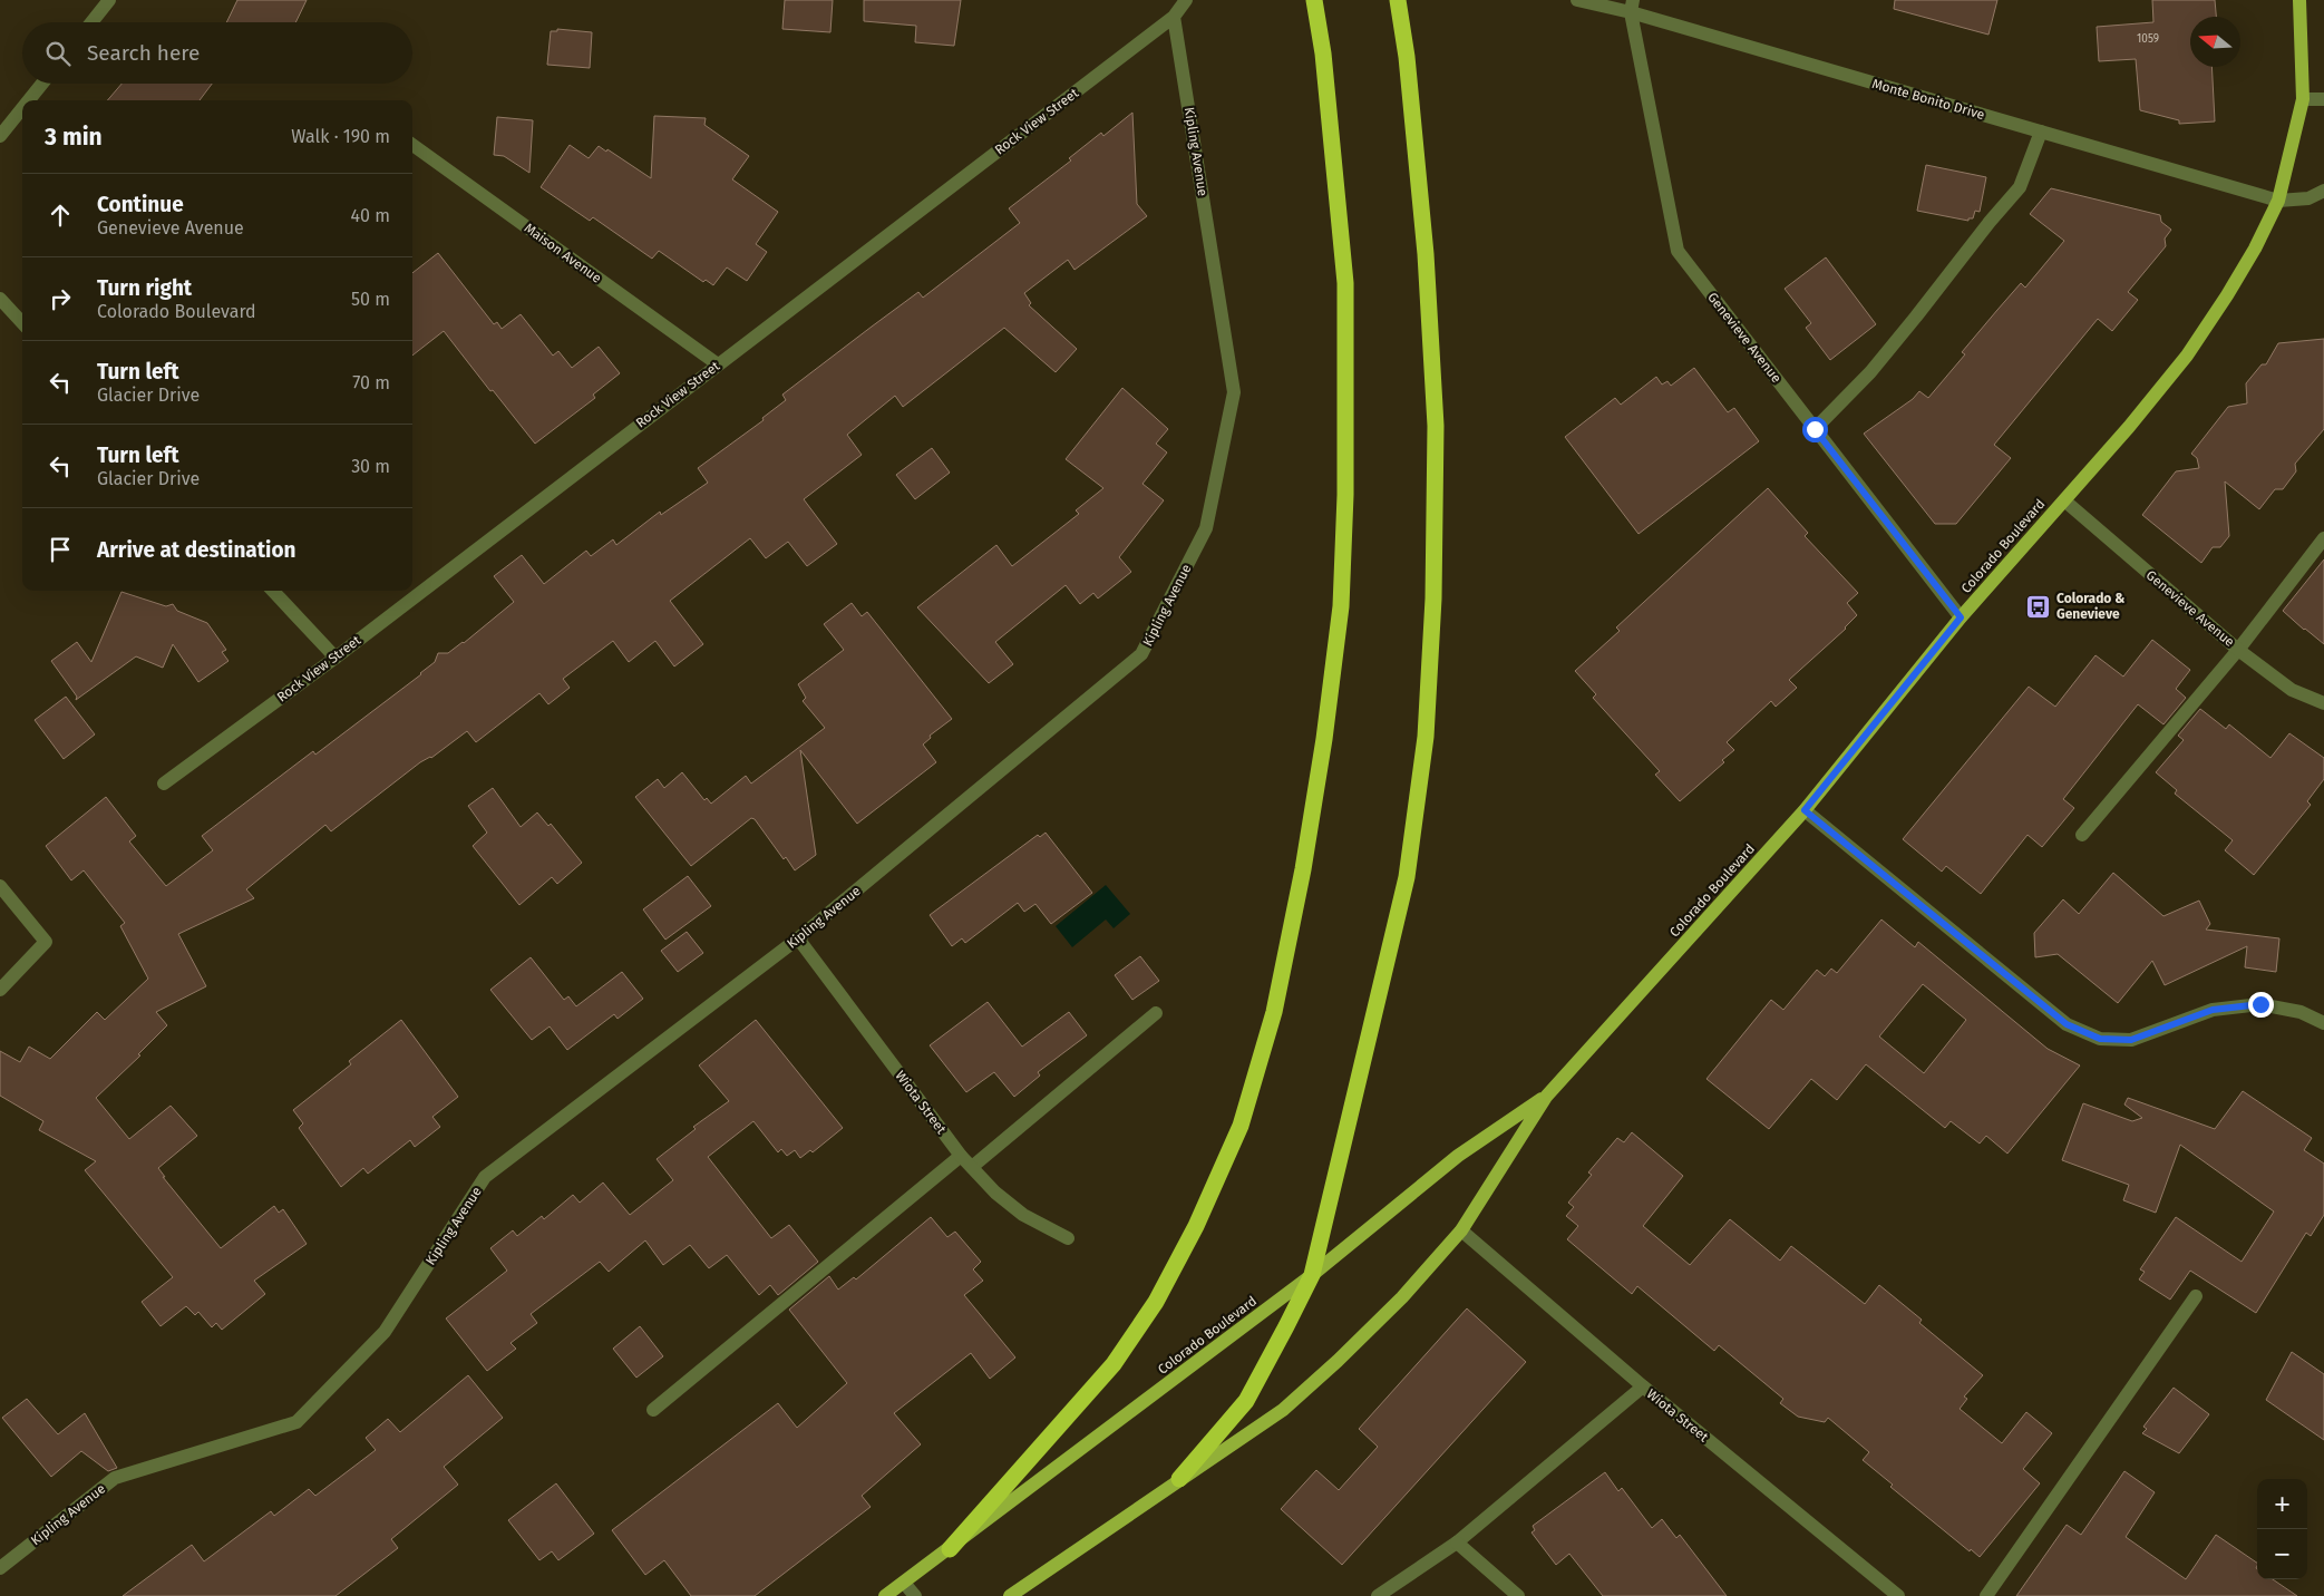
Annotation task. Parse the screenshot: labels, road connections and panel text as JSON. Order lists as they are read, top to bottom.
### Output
{
  "streets": {
    "main road": ["Colorado Boulevard"],
    "street": [
      "Monte Bonito Drive",
      "Rock View Street",
      "Kipling Avenue",
      "Maison Avenue",
      "Genevieve Avenue",
      "Wiota Street"
    ]
  },
  "crossings": [
    ["Monte Bonito Drive", "Genevieve Avenue"],
    ["Monte Bonito Drive", "Colorado Boulevard"],
    ["Rock View Street", "Kipling Avenue"],
    ["Rock View Street", "Maison Avenue"],
    ["Kipling Avenue", "Wiota Street"],
    ["Genevieve Avenue", "Colorado Boulevard"],
    ["Colorado Boulevard", "Wiota Street"]
  ],
  "places": {
    "bus stop": ["Colorado & Genevieve"]
  },
  "house_numbers": ["1059"],
  "north": "left",
  "page": {
    "search": "Search here",
    "heading": ["3 min", "Walk · 190 m"],
    "list": [
      ["Continue", "Genevieve Avenue", "40 m"],
      ["Turn right", "Colorado Boulevard", "50 m"],
      ["Turn left", "Glacier Drive", "70 m"],
      ["Turn left", "Glacier Drive", "30 m"],
      "Arrive at destination"
    ],
    "map_buttons": ["+", "−"]
  }
}
